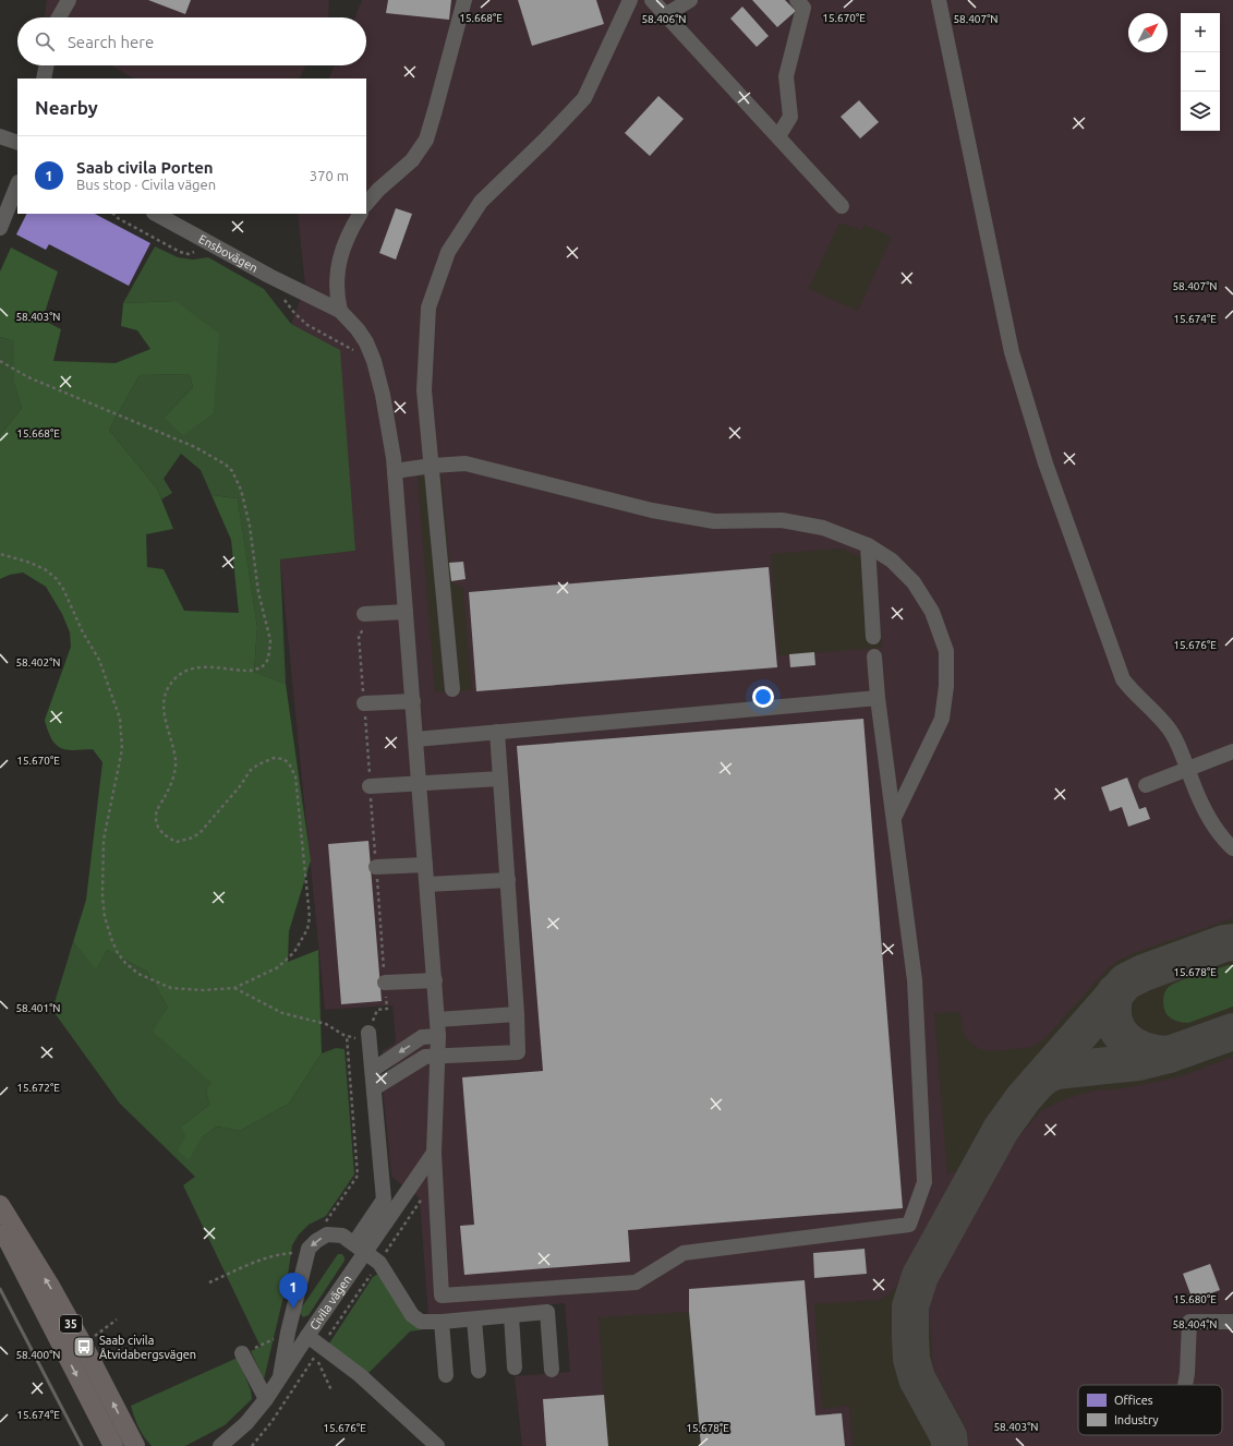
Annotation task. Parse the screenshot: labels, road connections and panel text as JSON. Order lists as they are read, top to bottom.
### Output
{
  "streets": {
    "main road": ["35"],
    "street": ["Ensbovägen", "Civila vägen"]
  },
  "places": {
    "bus stop": ["Saab civila Åtvidabergsvägen"]
  },
  "legend": ["Offices", "Industry"],
  "north": "top right",
  "page": {
    "map_buttons": ["+", "−"],
    "search": "Search here",
    "heading": "Nearby",
    "list": [
      {
        "mark": "1",
        "name": "Saab civila Porten",
        "note": "Bus stop · Civila vägen",
        "value": "370 m"
      }
    ],
    "pins": "1"
  },
  "coordinates": [
    "15.670°E",
    "15.668°E",
    "58.406°N",
    "58.407°N",
    "58.403°N",
    "15.674°E",
    "15.676°E",
    "58.402°N",
    "15.678°E",
    "58.401°N",
    "15.672°E",
    "15.680°E",
    "58.404°N",
    "58.400°N"
  ]
}
